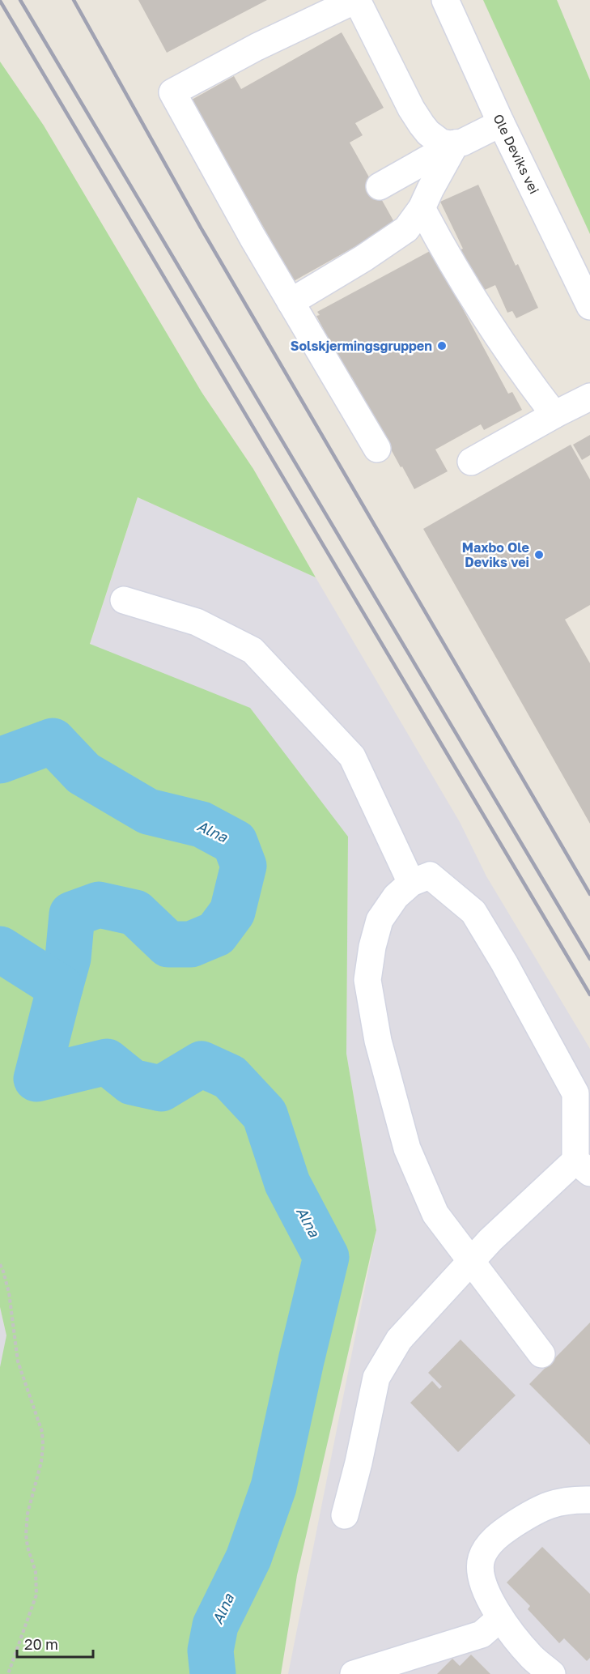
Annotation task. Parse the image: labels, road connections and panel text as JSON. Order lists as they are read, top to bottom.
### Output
{
  "streets": {
    "street": ["Ole Deviks vei"]
  },
  "water": ["Alna"],
  "places": ["Solskjermingsgruppen", "Maxbo Ole Deviks vei"],
  "scale_bar": "20 m"
}
